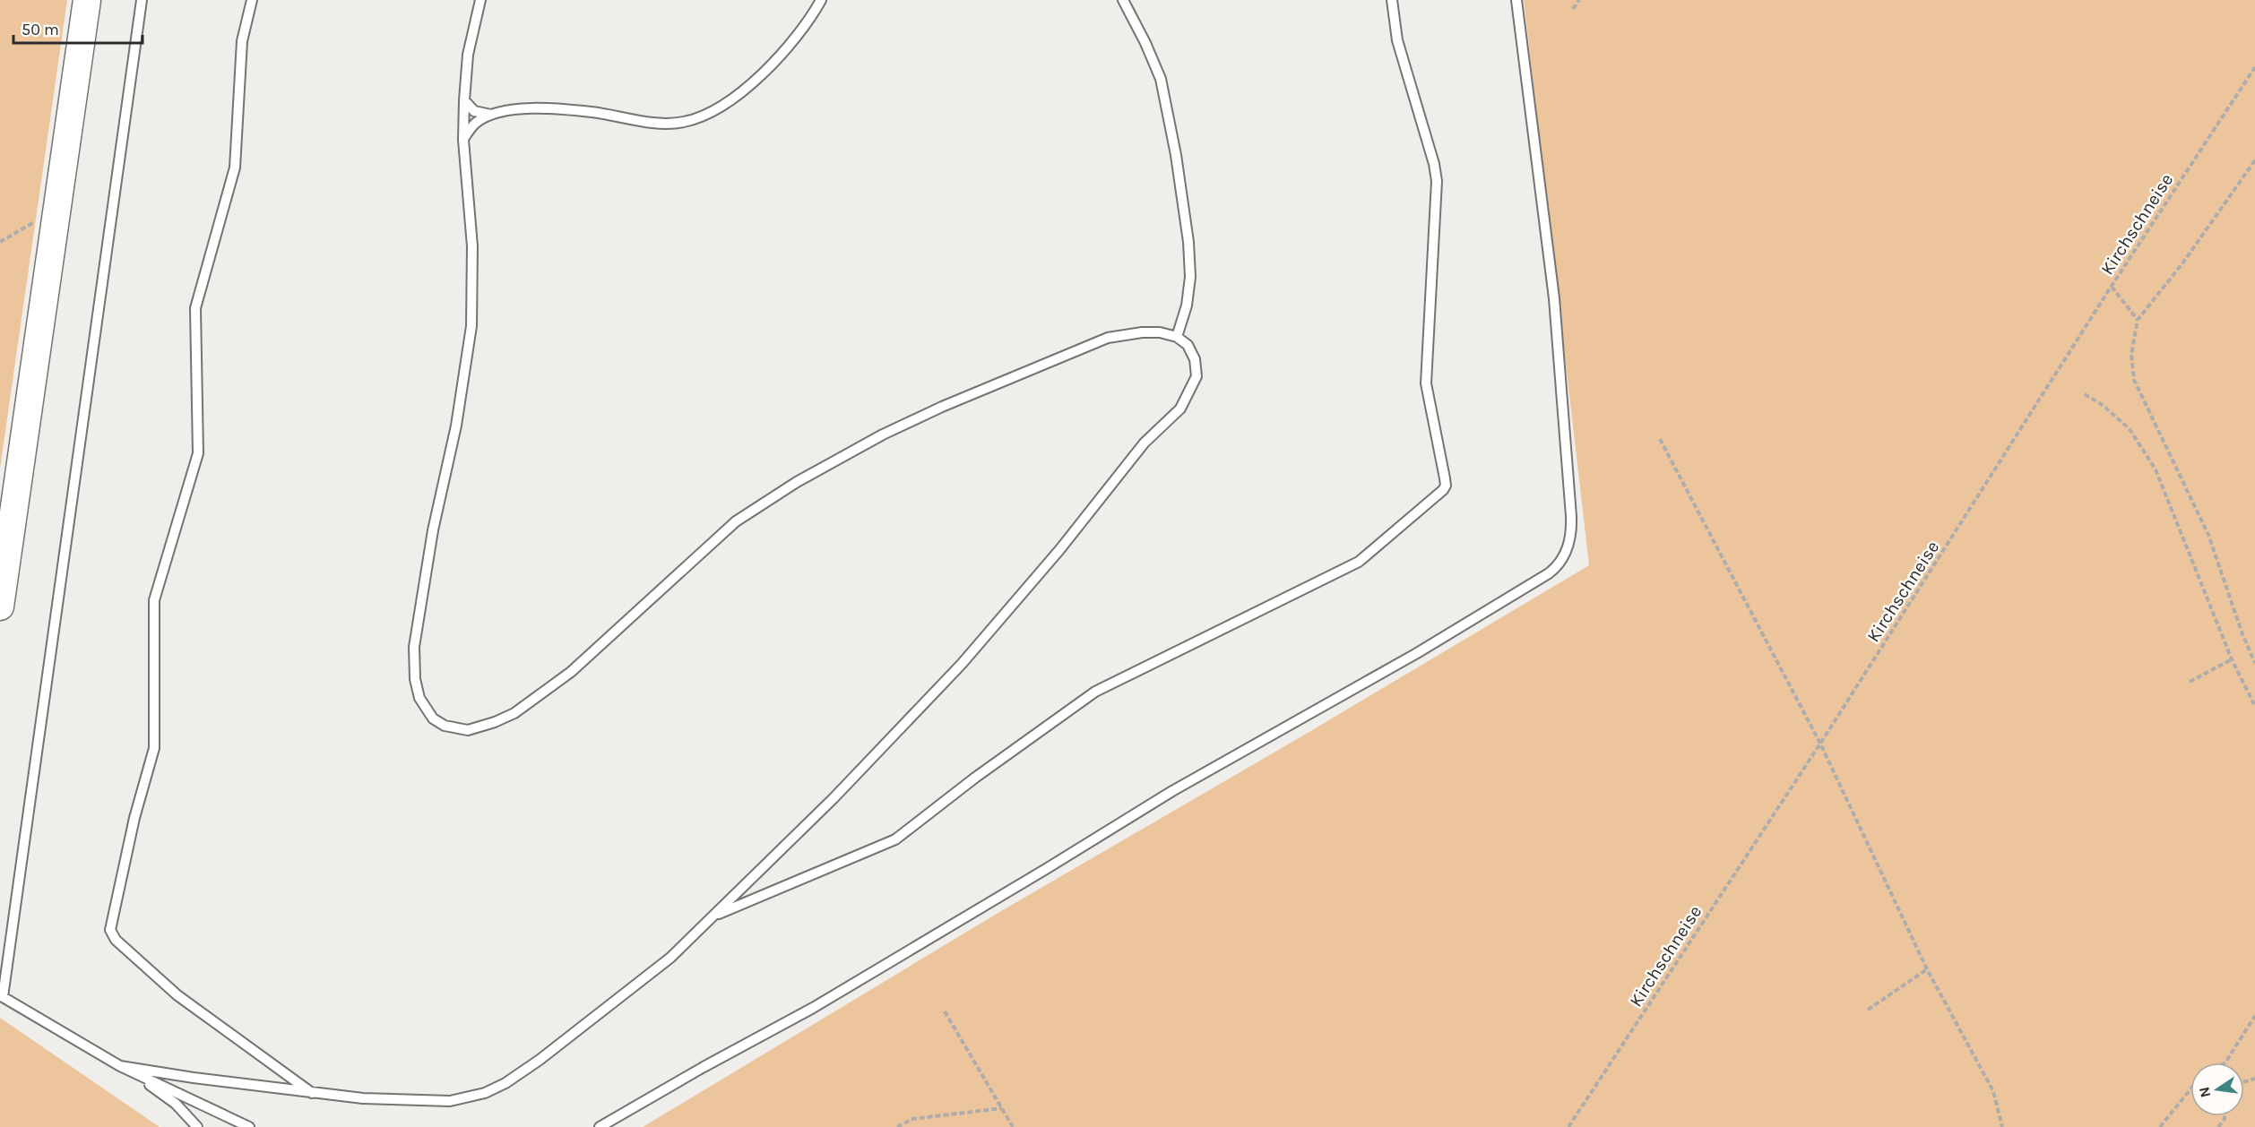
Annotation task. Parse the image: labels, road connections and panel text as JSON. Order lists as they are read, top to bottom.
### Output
{
  "streets": {
    "path": ["Kirchschneise"]
  },
  "scale_bar": "50 m",
  "north": "left"
}
